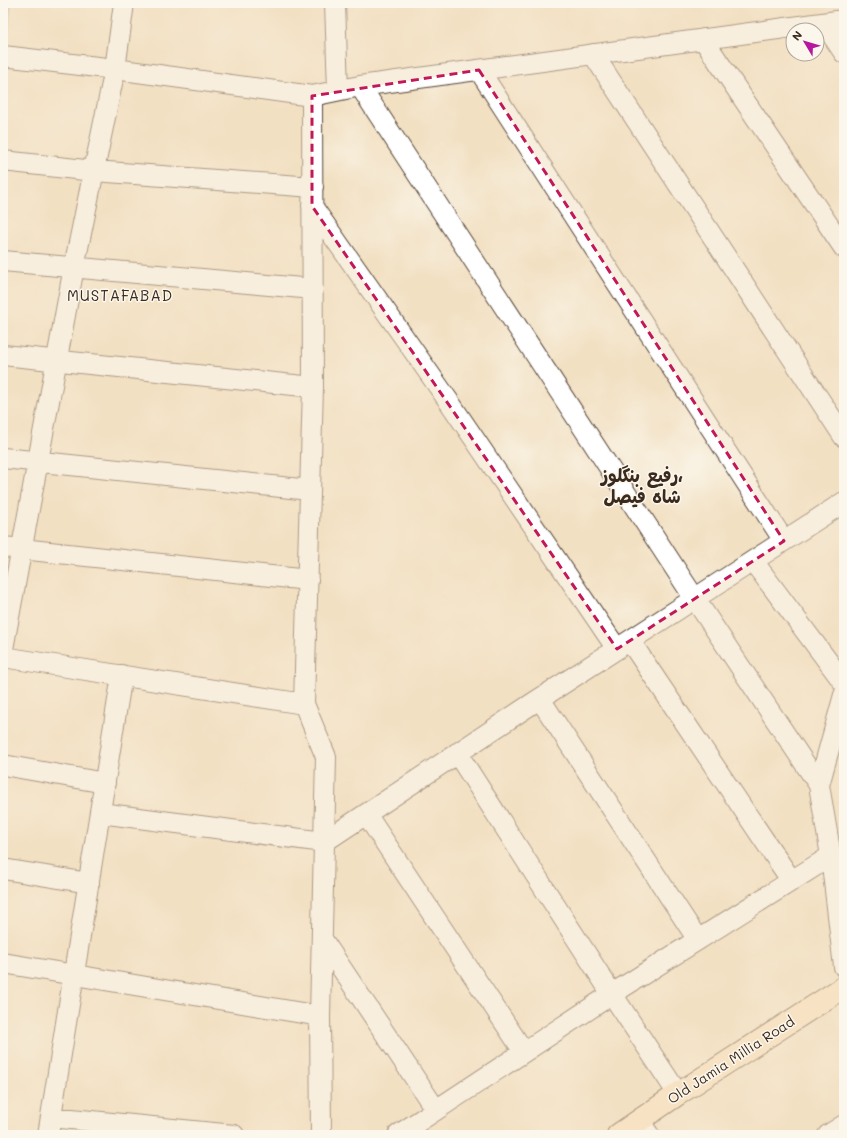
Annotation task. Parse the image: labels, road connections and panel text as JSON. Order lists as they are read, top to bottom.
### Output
{
  "streets": {
    "street": ["Old Jamia Millia Road"]
  },
  "districts": ["MUSTAFABAD", "رفیع بنگلوز، شاہ فیصل"],
  "north": "top left"
}
